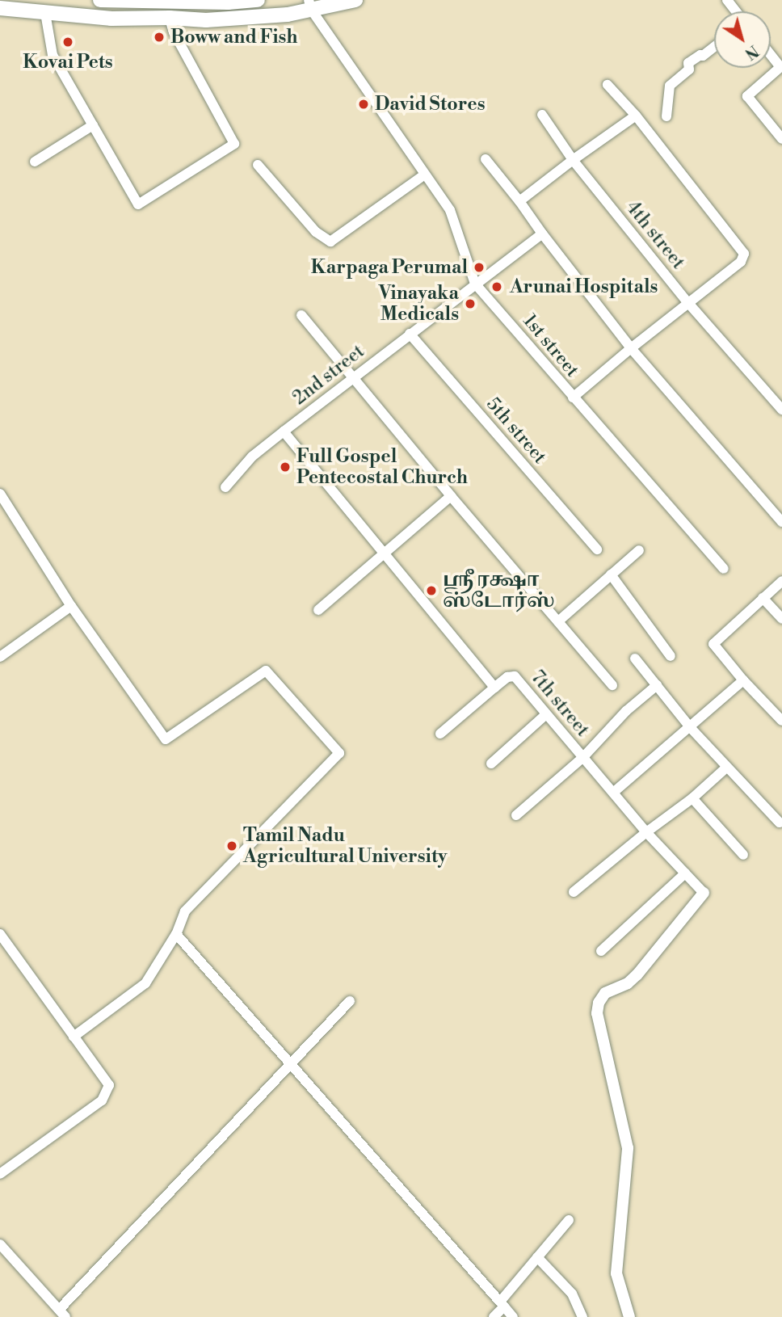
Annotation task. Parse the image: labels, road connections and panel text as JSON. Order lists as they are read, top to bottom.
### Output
{
  "streets": {
    "street": [
      "4th street",
      "1st street",
      "2nd street",
      "5th street",
      "7th street"
    ]
  },
  "crossings": [
    ["1st street", "2nd street"],
    ["2nd street", "5th street"]
  ],
  "places": [
    "Boww and Fish",
    "Kovai Pets",
    "David Stores",
    "Karpaga Perumal",
    "Arunai Hospitals",
    "Vinayaka Medicals",
    "Full Gospel Pentecostal Church",
    "ஶ்ரீ ரக்ஷா ஸ்டோர்ஸ்",
    "Tamil Nadu Agricultural University"
  ],
  "north": "bottom right"
}
